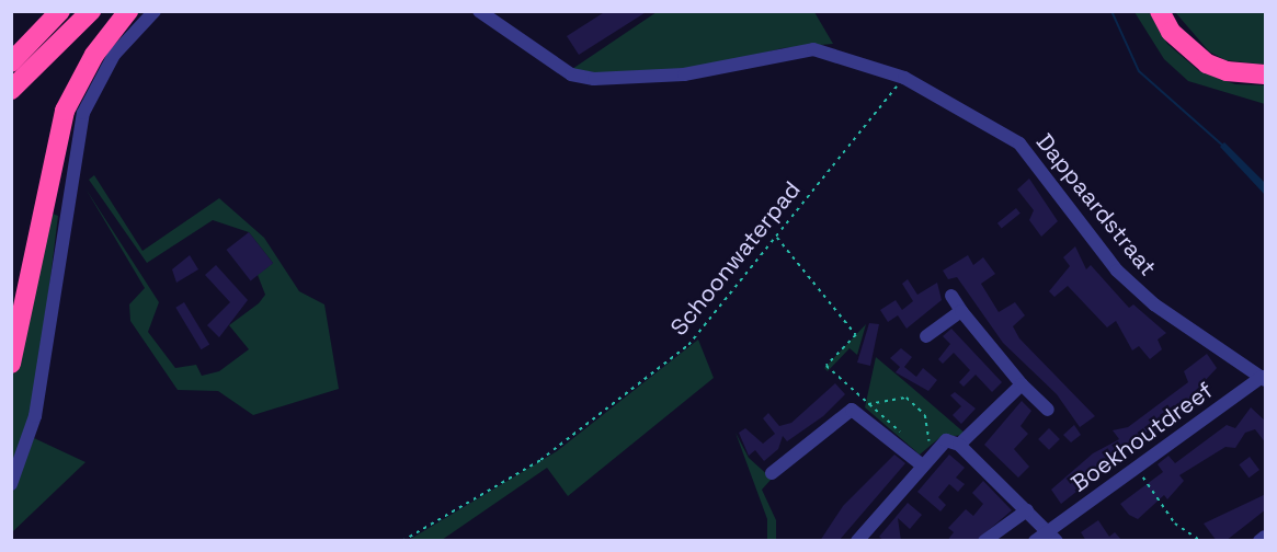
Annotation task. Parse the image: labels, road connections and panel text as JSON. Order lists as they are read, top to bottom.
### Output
{
  "streets": {
    "street": ["Dappaardstraat", "Boekhoutdreef"],
    "path": ["Schoonwaterpad"]
  },
  "crossings": [
    ["Dappaardstraat", "Schoonwaterpad"],
    ["Dappaardstraat", "Boekhoutdreef"]
  ]
}
